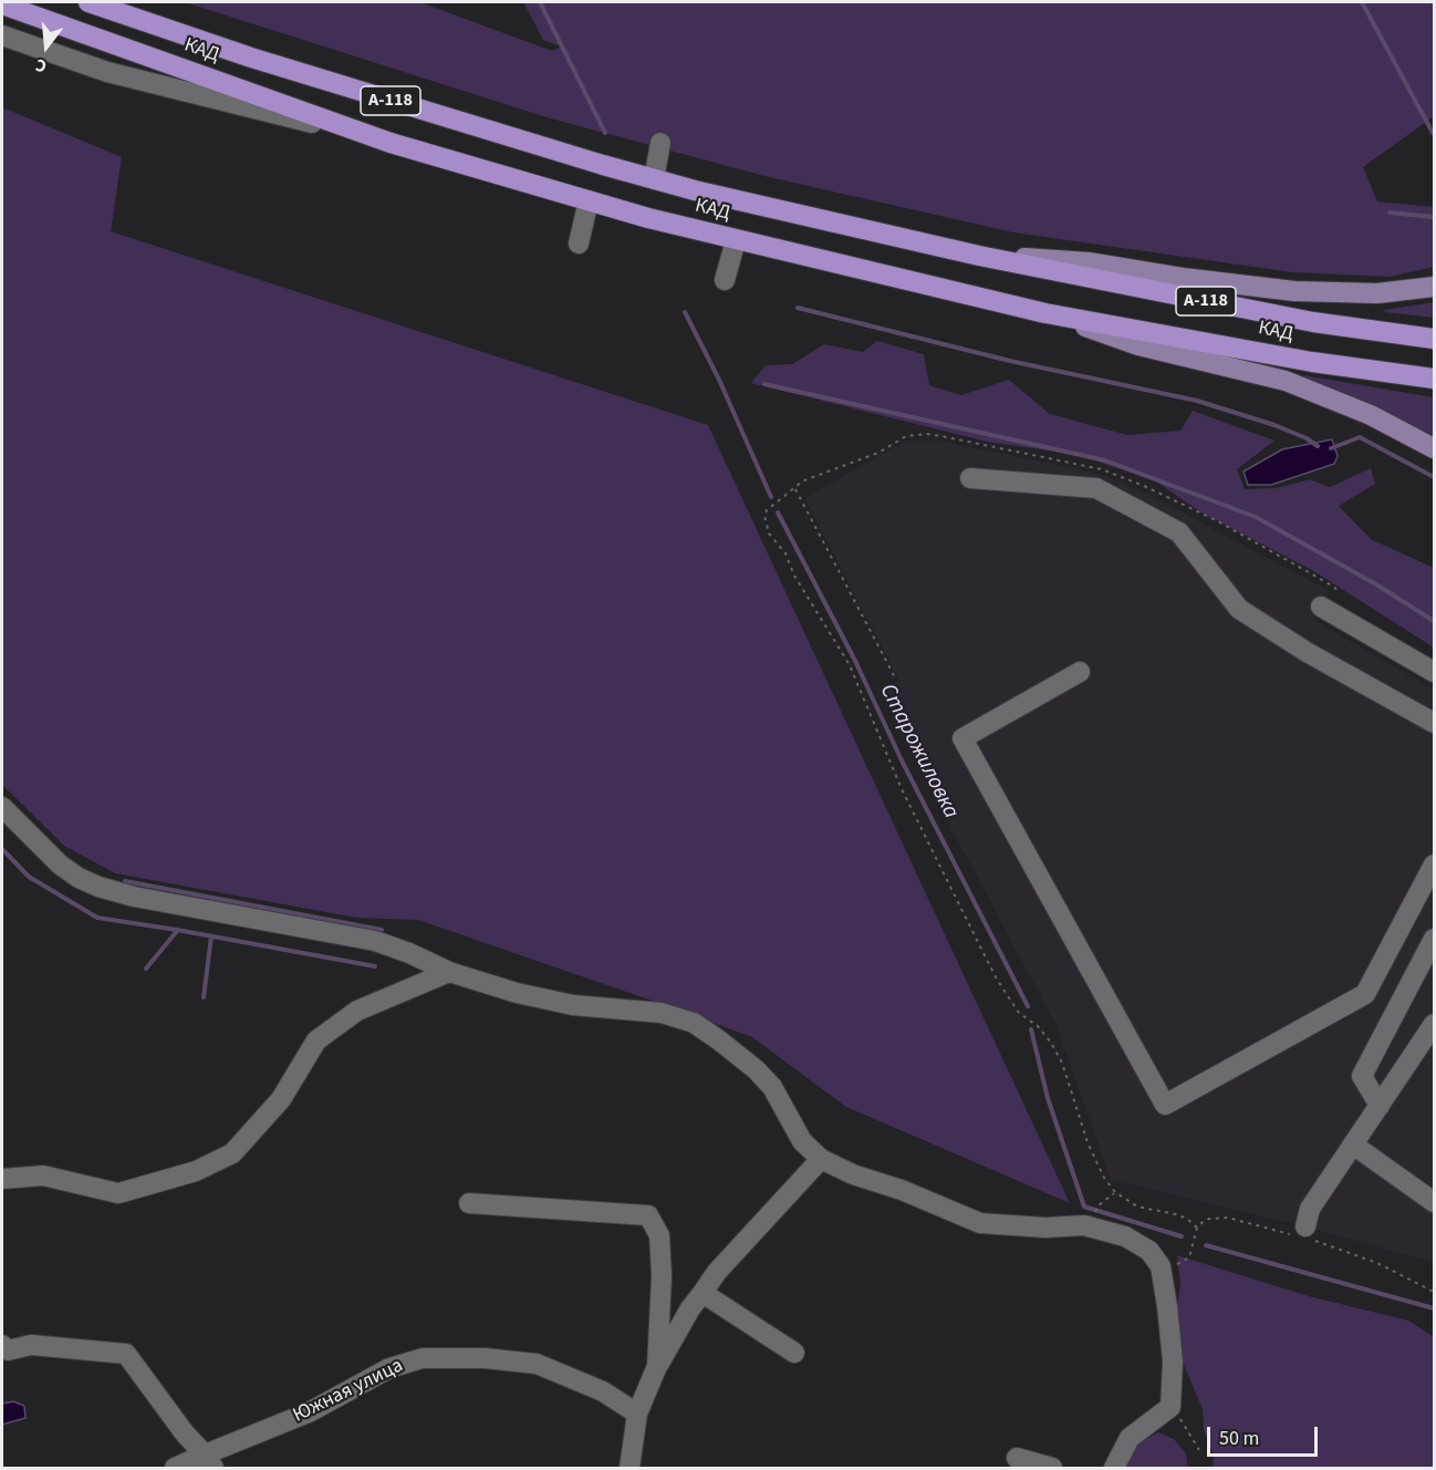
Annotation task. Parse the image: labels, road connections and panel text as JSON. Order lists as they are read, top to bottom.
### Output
{
  "streets": {
    "highway": ["КАД", "А-118"],
    "street": ["Южная улица"]
  },
  "water": ["Старожиловка"],
  "scale_bar": "50 m",
  "north": "bottom"
}
